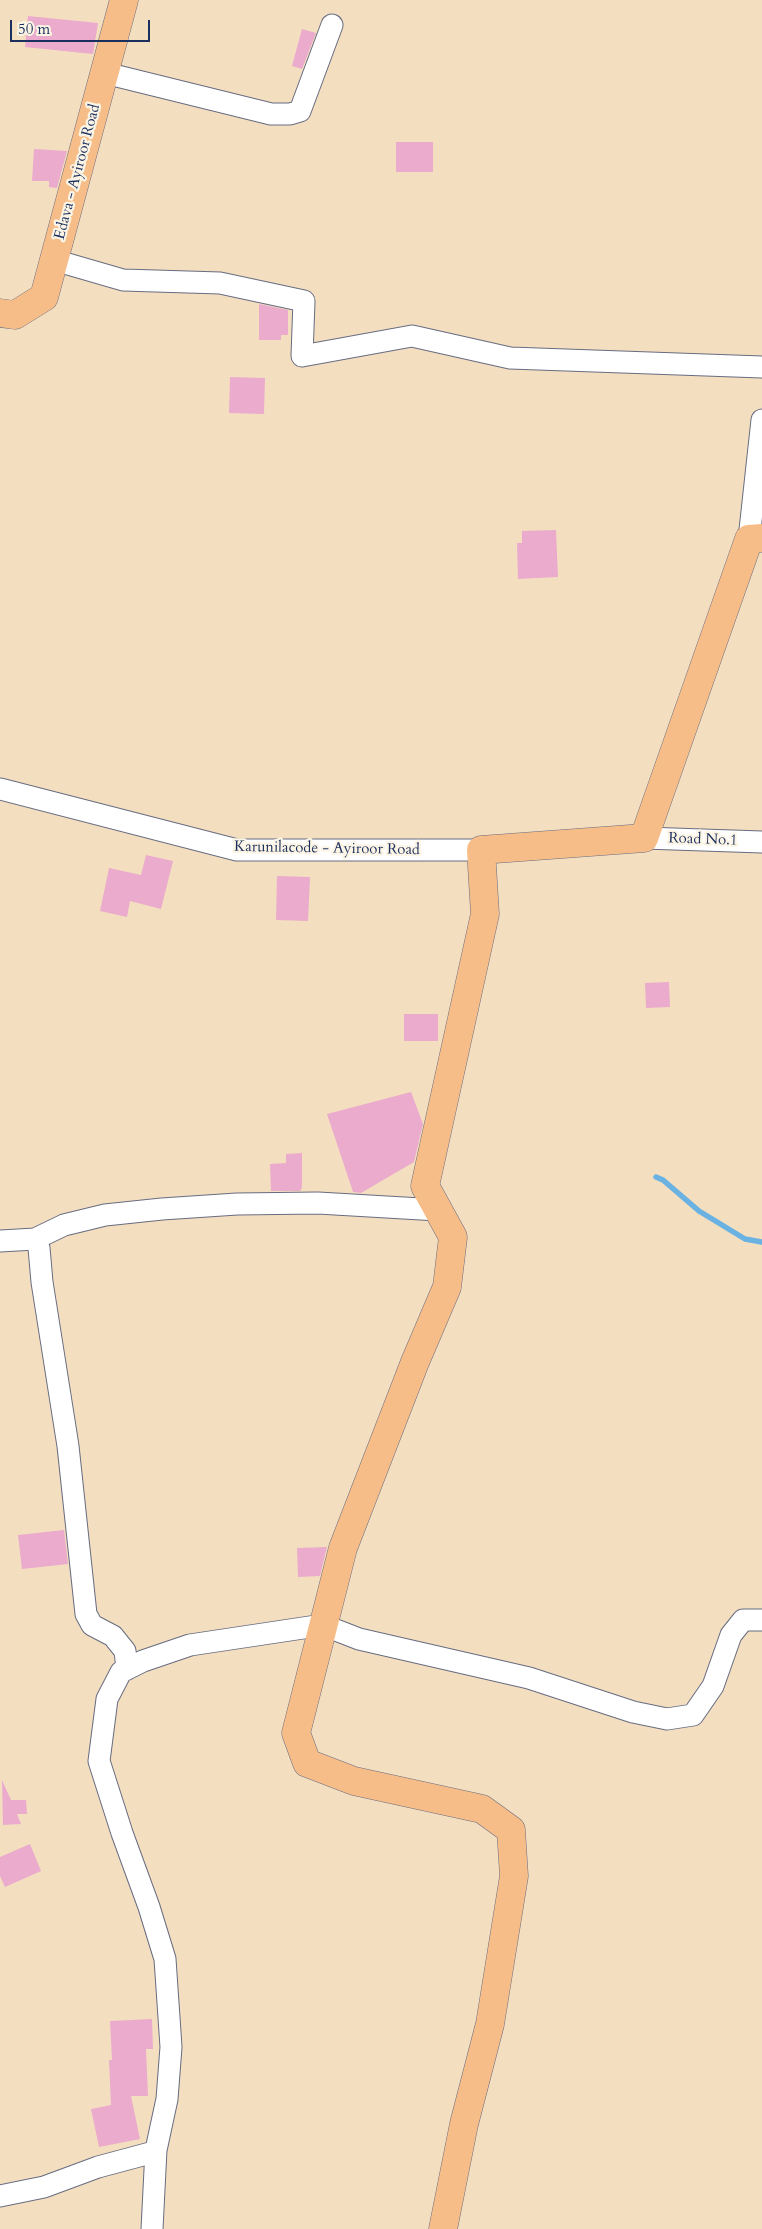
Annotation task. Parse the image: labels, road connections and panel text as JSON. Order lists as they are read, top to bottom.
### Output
{
  "streets": {
    "main road": ["Edava - Ayiroor Road"],
    "street": ["Road No.1", "Karunilacode - Ayiroor Road"]
  },
  "scale_bar": "50 m"
}
